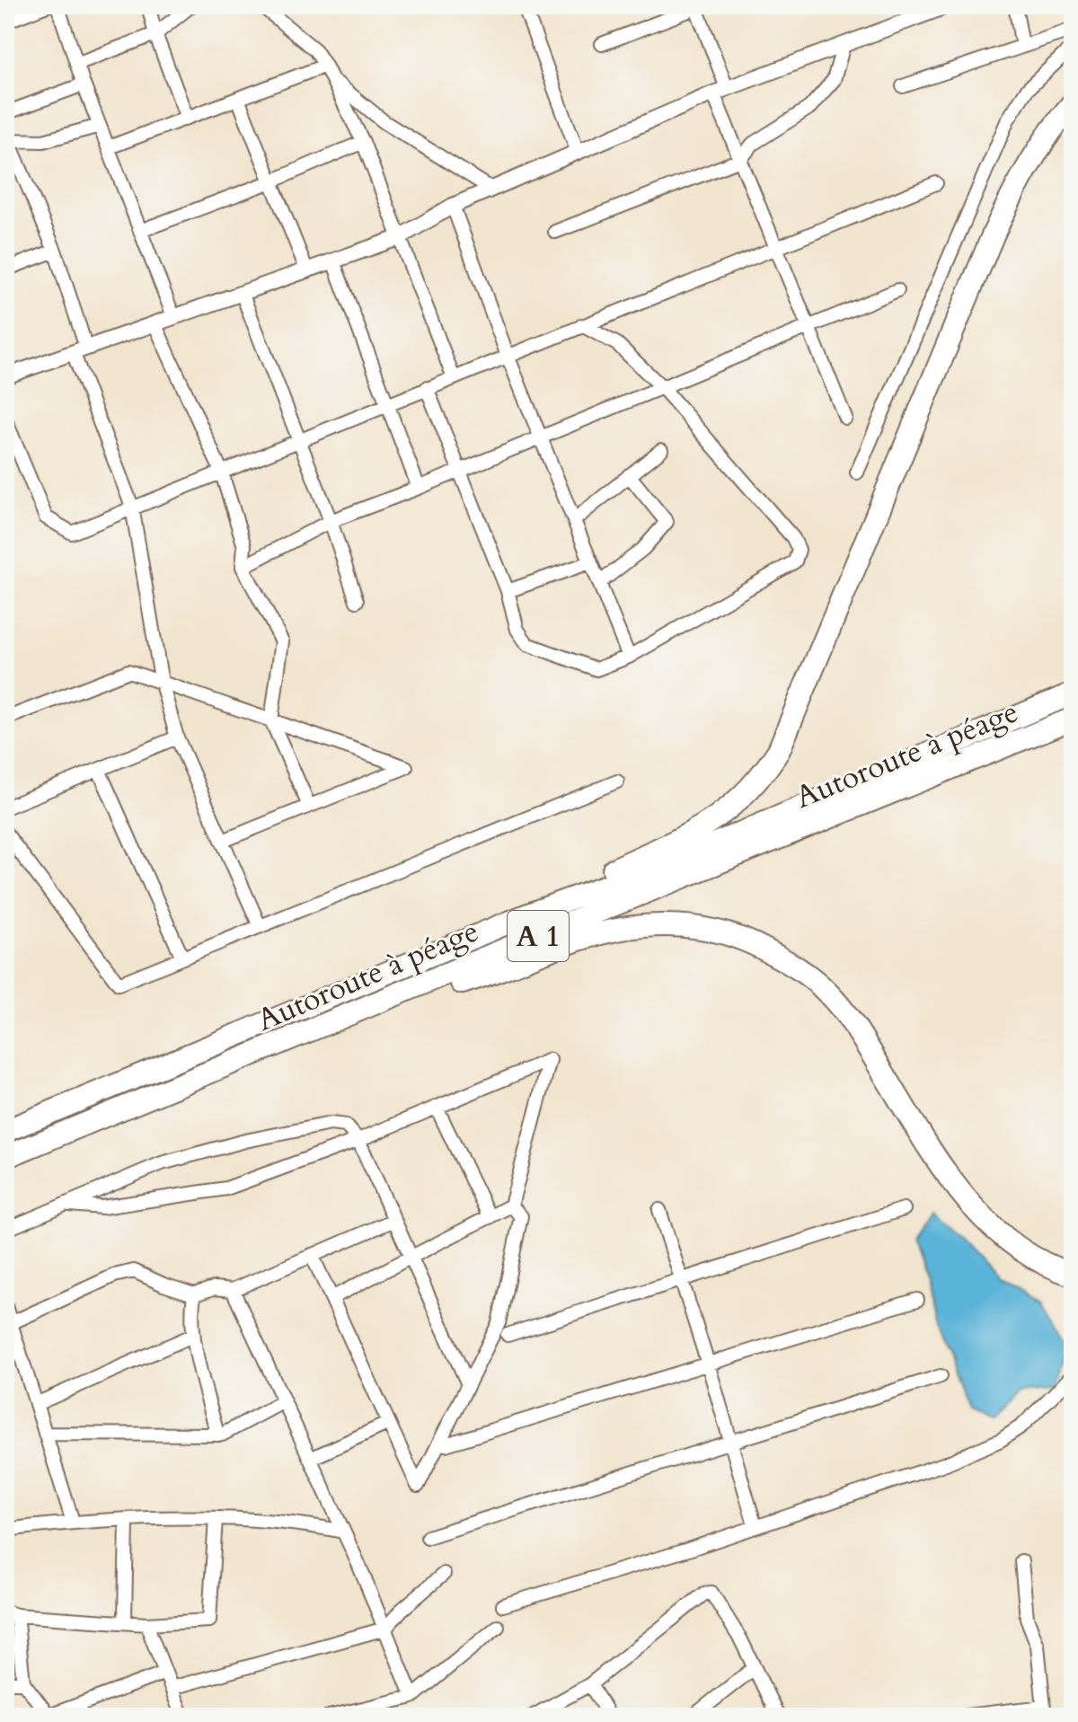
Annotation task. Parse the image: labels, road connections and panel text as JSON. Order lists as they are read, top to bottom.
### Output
{
  "streets": {
    "highway": ["Autoroute à péage", "A 1"]
  }
}
